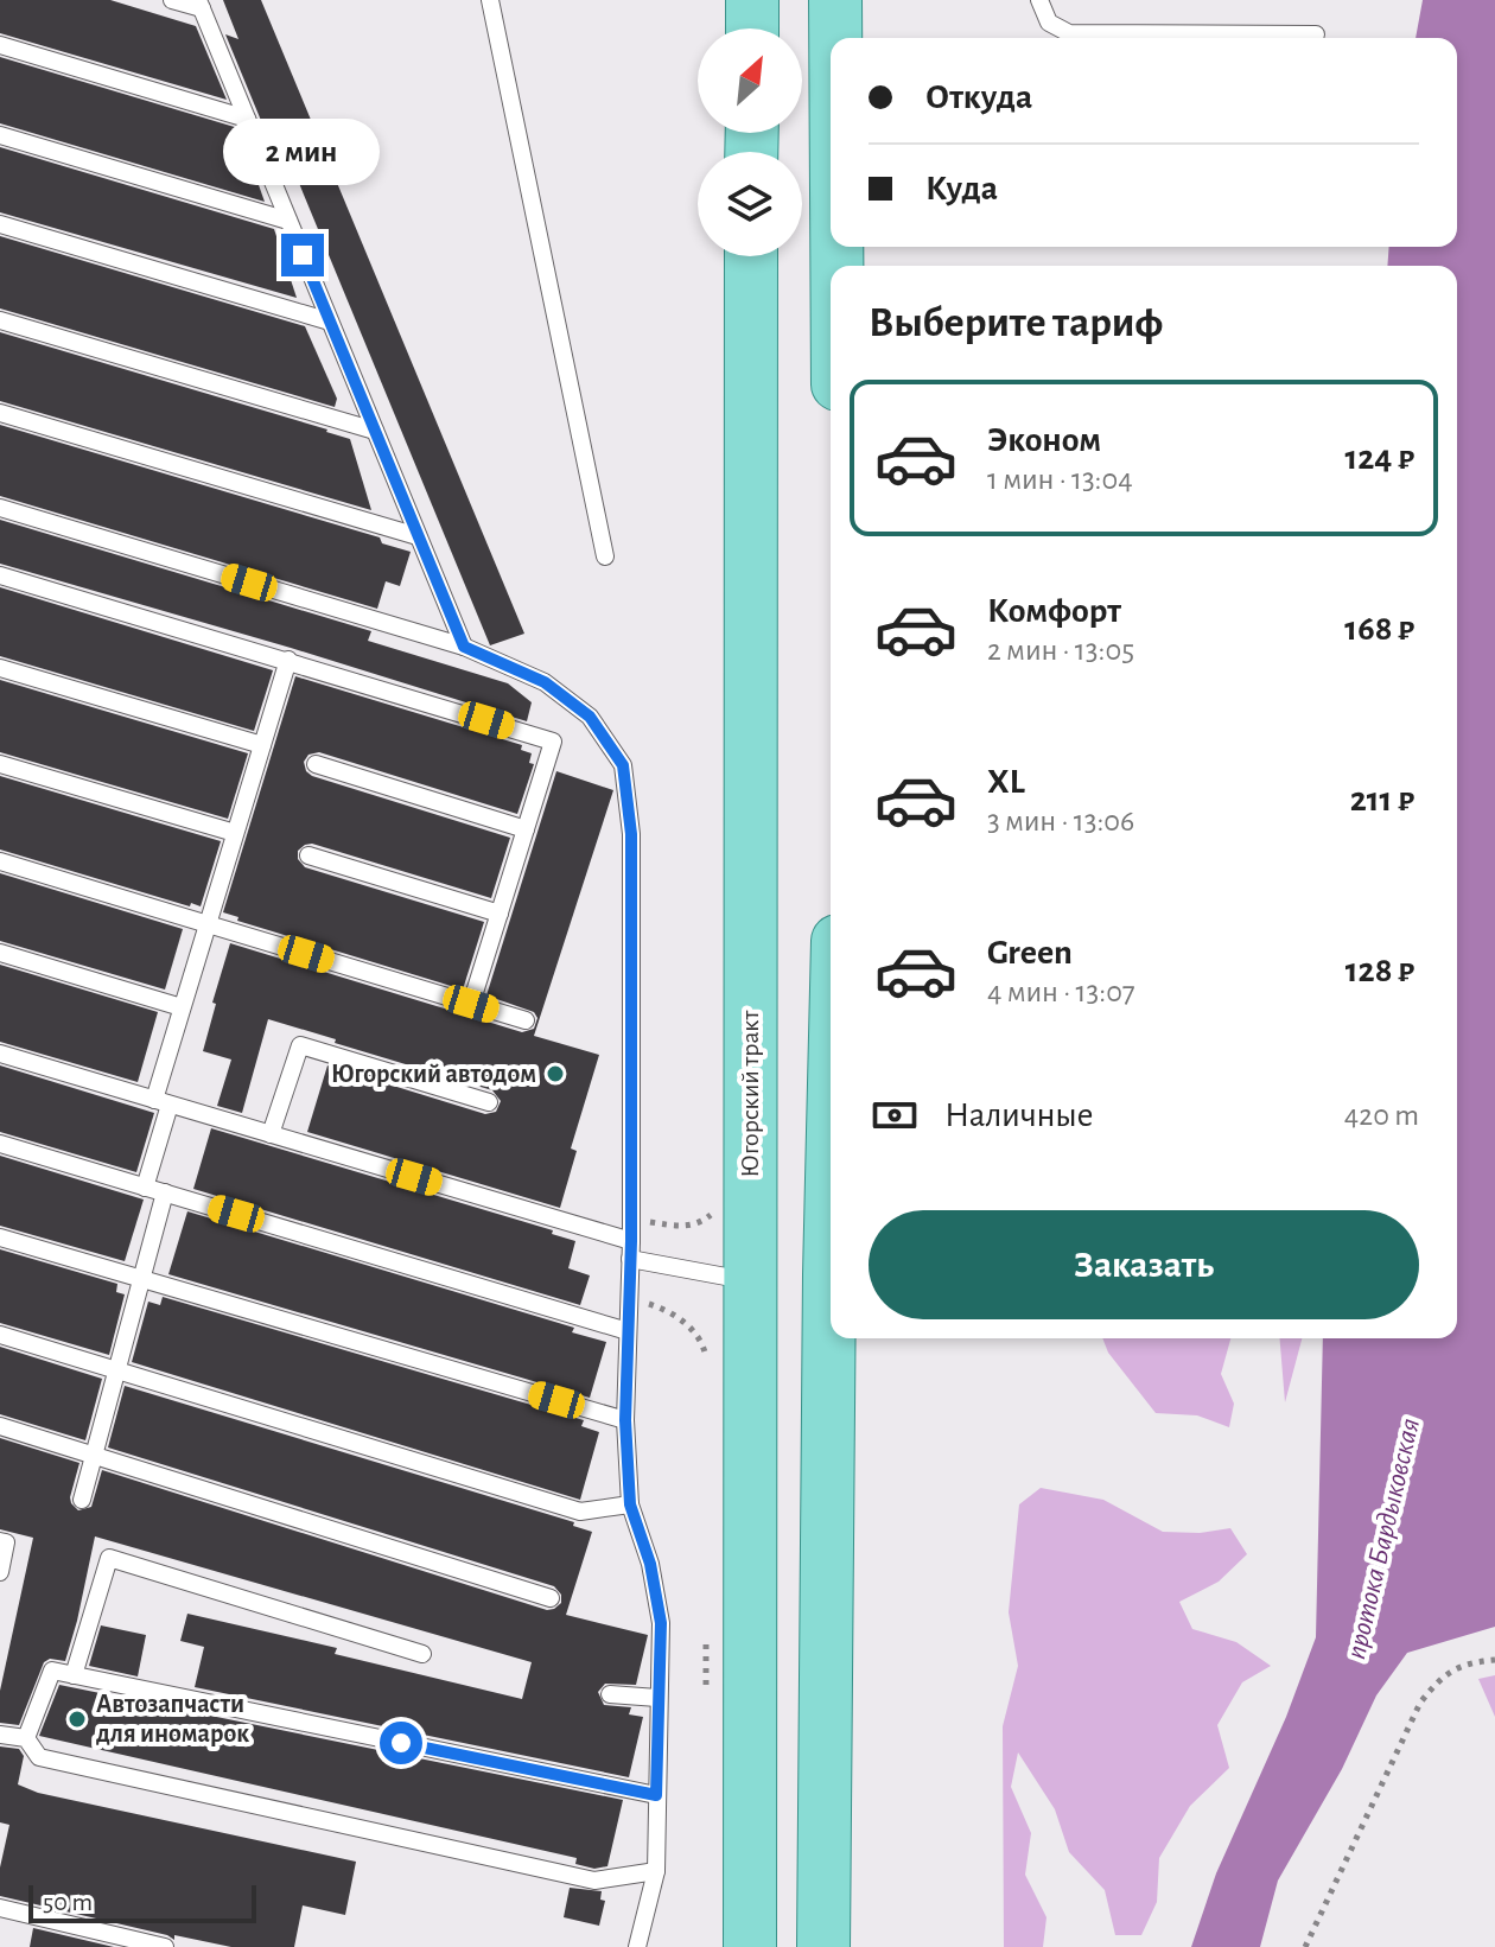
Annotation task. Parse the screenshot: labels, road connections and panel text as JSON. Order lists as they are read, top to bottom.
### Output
{
  "streets": {
    "main road": ["Югорский тракт"]
  },
  "water": ["протока Бардыковская"],
  "places": ["Югорский автодом", "Автозапчасти для иномарок"],
  "scale_bar": "50 m",
  "north": "top right",
  "page": {
    "banner": ["Откуда", "Куда"],
    "bubble": "2 мин",
    "heading": "Выберите тариф",
    "list": [
      {
        "name": "Эконом",
        "note": "1 мин · 13:04",
        "value": "124 ₽"
      },
      {
        "name": "Комфорт",
        "note": "2 мин · 13:05",
        "value": "168 ₽"
      },
      {
        "name": "XL",
        "note": "3 мин · 13:06",
        "value": "211 ₽"
      },
      {
        "name": "Green",
        "note": "4 мин · 13:07",
        "value": "128 ₽"
      }
    ],
    "pay": ["Наличные", "420 m"],
    "buttons": "Заказать",
    "scale": "50 m"
  }
}
